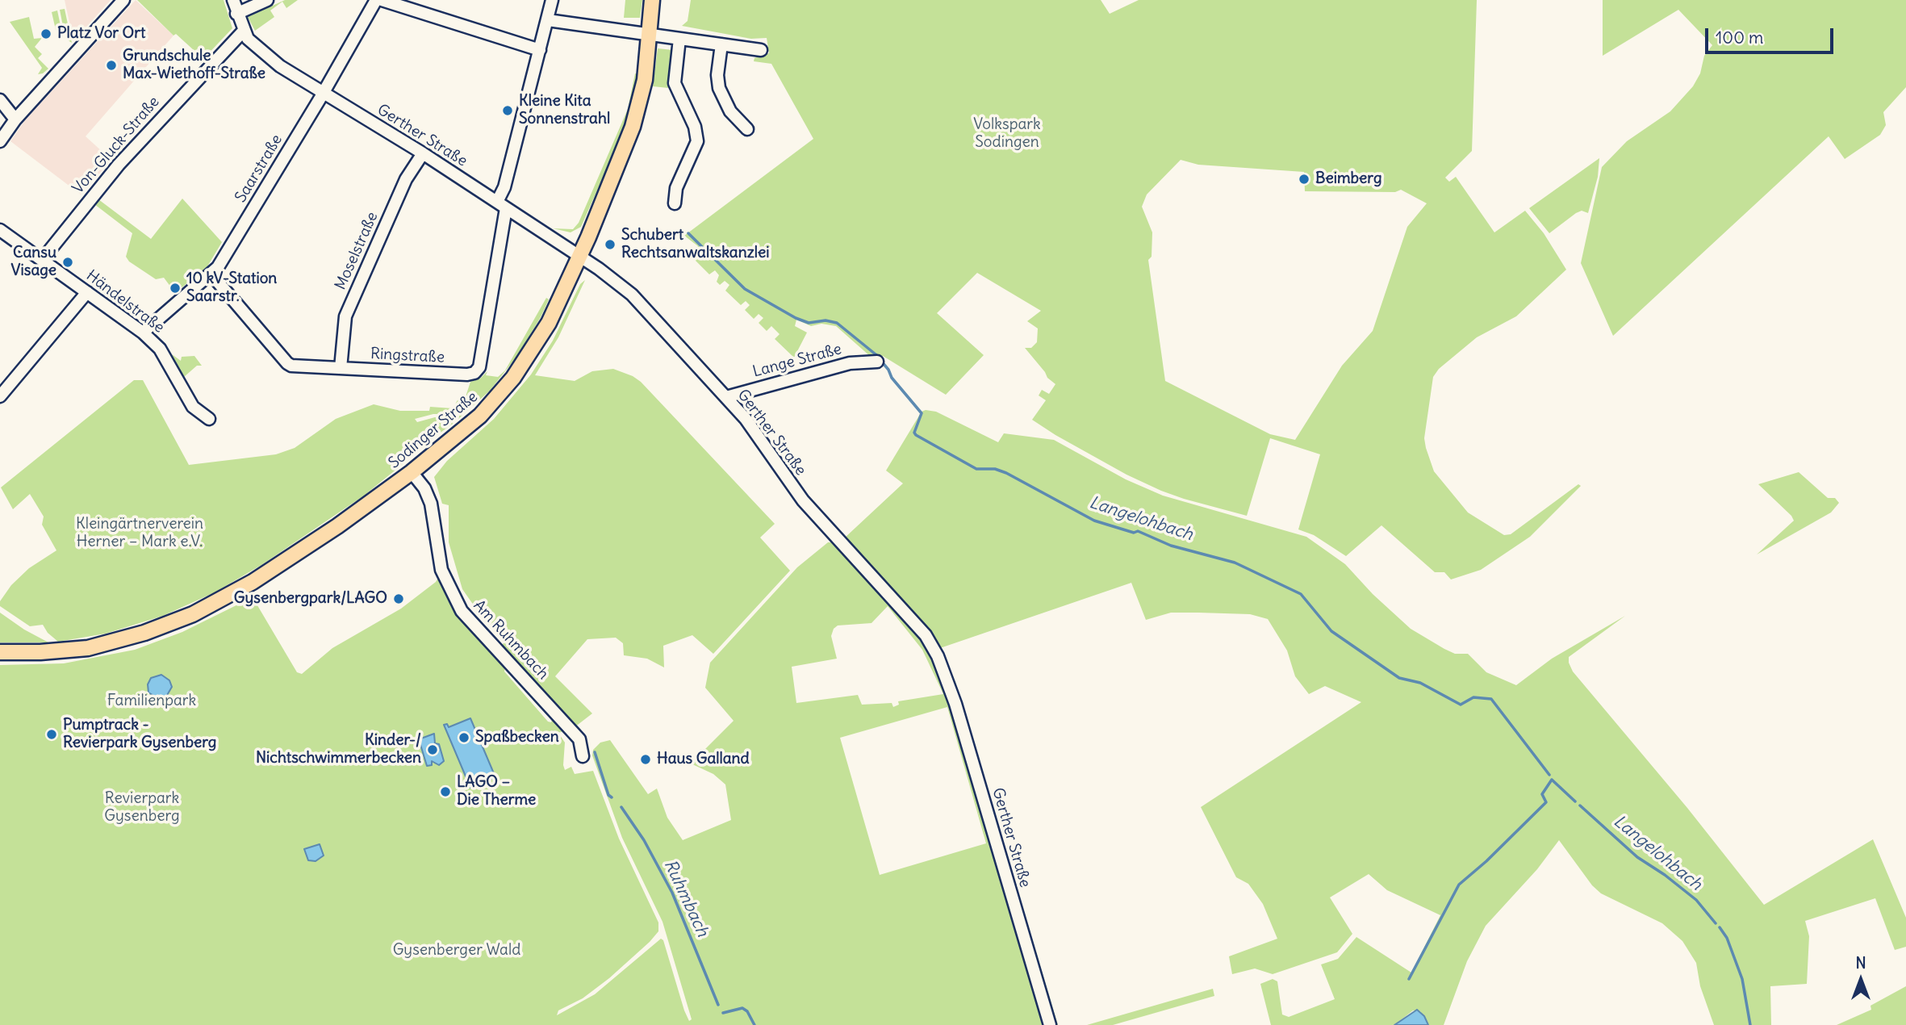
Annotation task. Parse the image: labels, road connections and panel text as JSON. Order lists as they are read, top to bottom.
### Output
{
  "streets": {
    "main road": ["Sodinger Straße"],
    "street": [
      "Gerther Straße",
      "Von-Gluck-Straße",
      "Saarstraße",
      "Moselstraße",
      "Händelstraße",
      "Ringstraße",
      "Lange Straße",
      "Am Ruhmbach"
    ]
  },
  "crossings": [
    ["Gerther Straße", "Von-Gluck-Straße"],
    ["Gerther Straße", "Saarstraße"],
    ["Gerther Straße", "Moselstraße"],
    ["Gerther Straße", "Ringstraße"],
    ["Gerther Straße", "Lange Straße"],
    ["Gerther Straße", "Sodinger Straße"],
    ["Von-Gluck-Straße", "Händelstraße"],
    ["Saarstraße", "Händelstraße"],
    ["Saarstraße", "Ringstraße"],
    ["Moselstraße", "Ringstraße"],
    ["Sodinger Straße", "Am Ruhmbach"]
  ],
  "water": ["Langelohbach", "Ruhmbach"],
  "parks": [
    "Volkspark Sodingen",
    "Kleingärtnerverein Herner – Mark e.V.",
    "Familienpark",
    "Revierpark Gysenberg",
    "Gysenberger Wald"
  ],
  "places": [
    "Platz Vor Ort",
    "Grundschule Max-Wiethoff-Straße",
    "Kleine Kita Sonnenstrahl",
    "Beimberg",
    "Schubert Rechtsanwaltskanzlei",
    "Cansu Visage",
    "10 kV-Station Saarstr.",
    "Gysenbergpark/LAGO",
    "Pumptrack - Revierpark Gysenberg",
    "Spaßbecken",
    "Kinder-/ Nichtschwimmerbecken",
    "Haus Galland",
    "LAGO – Die Therme"
  ],
  "scale_bar": "100 m",
  "north": "top"
}
